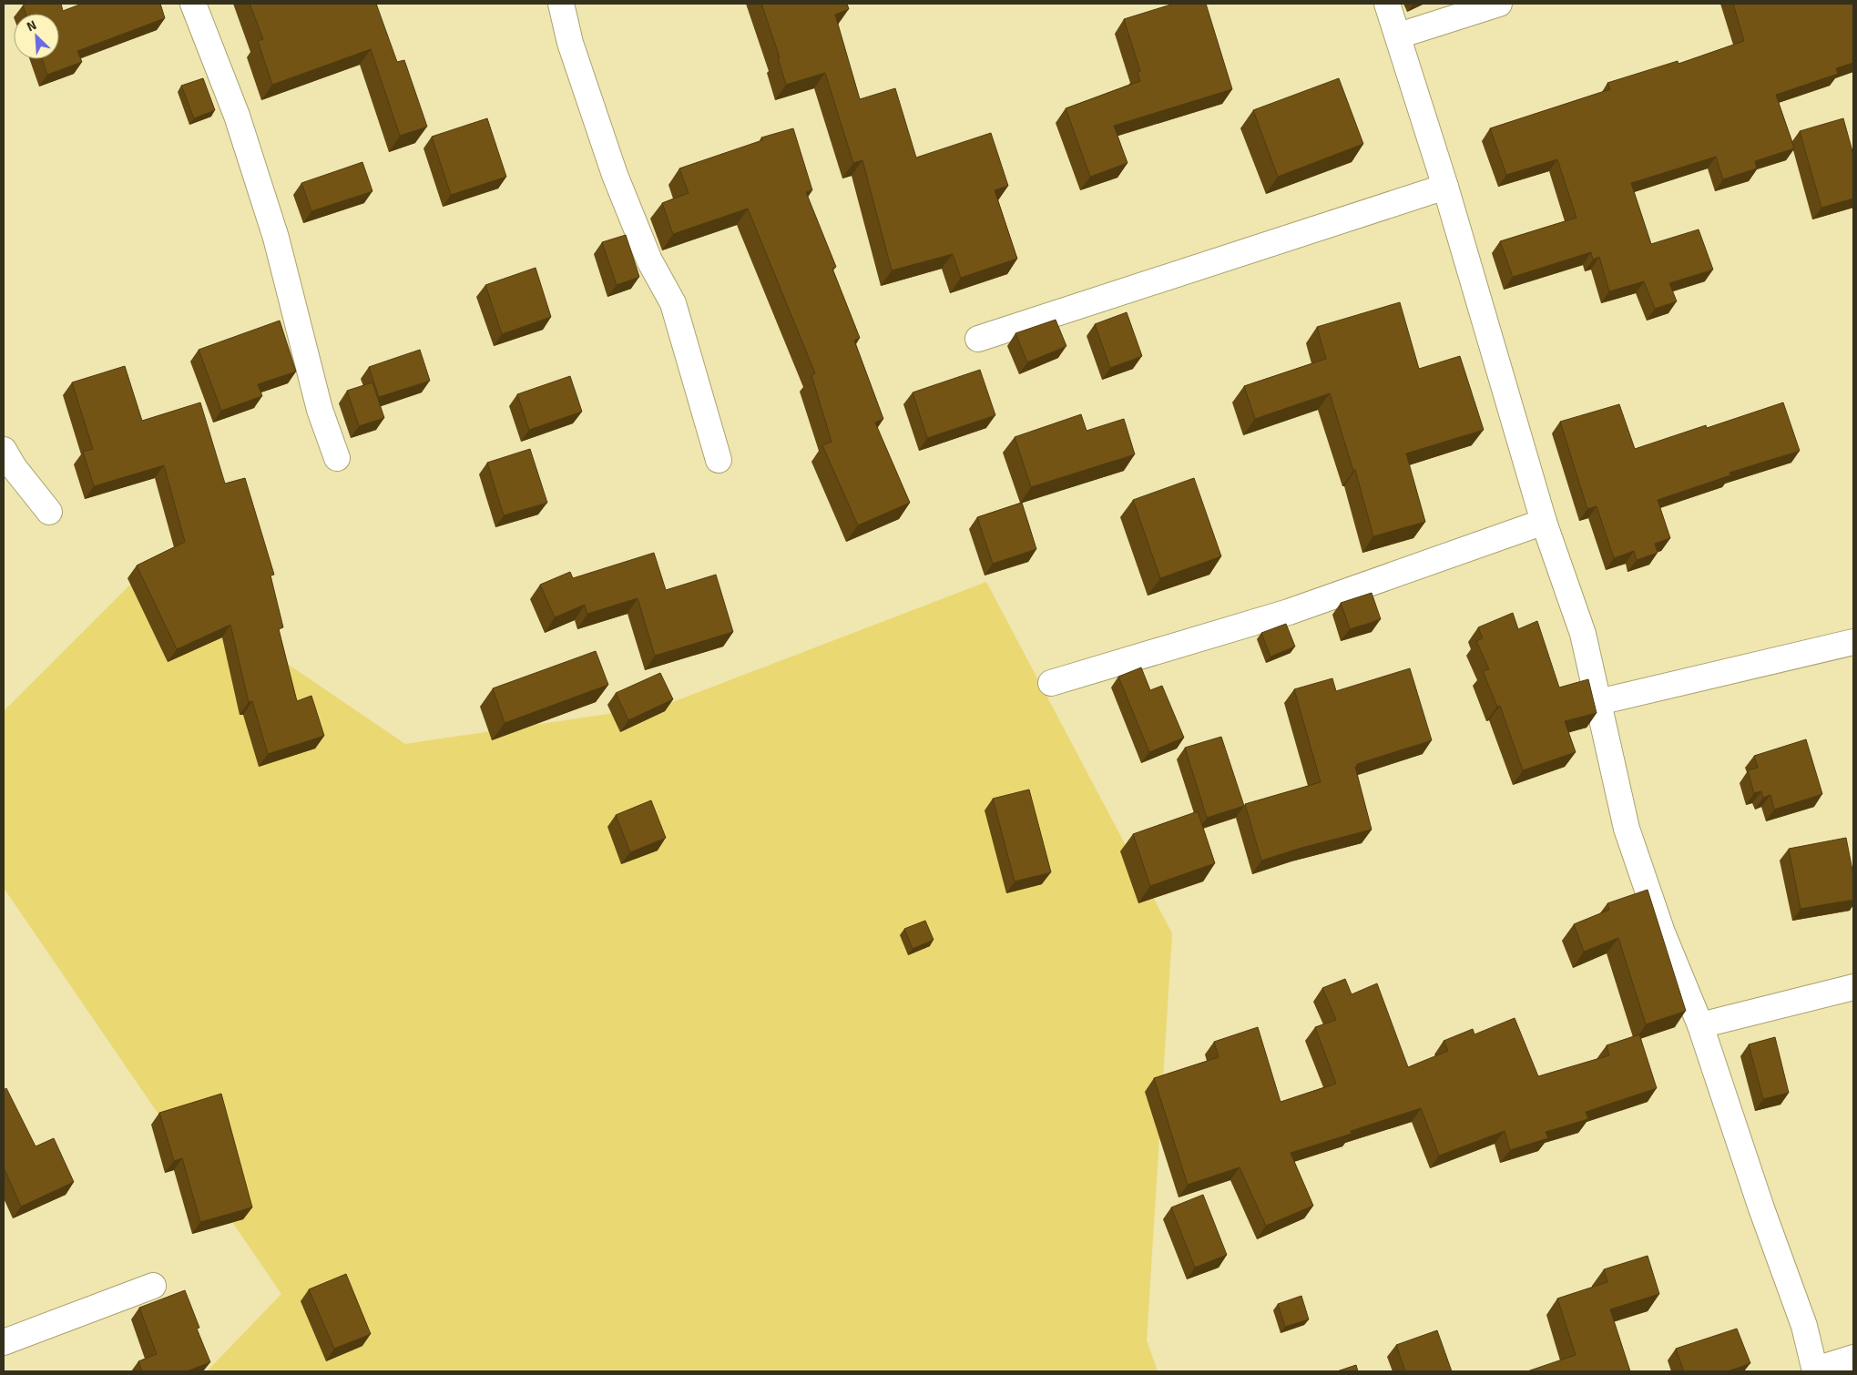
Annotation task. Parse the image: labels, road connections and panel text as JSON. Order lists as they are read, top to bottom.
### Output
{
  "north": "top left"
}
